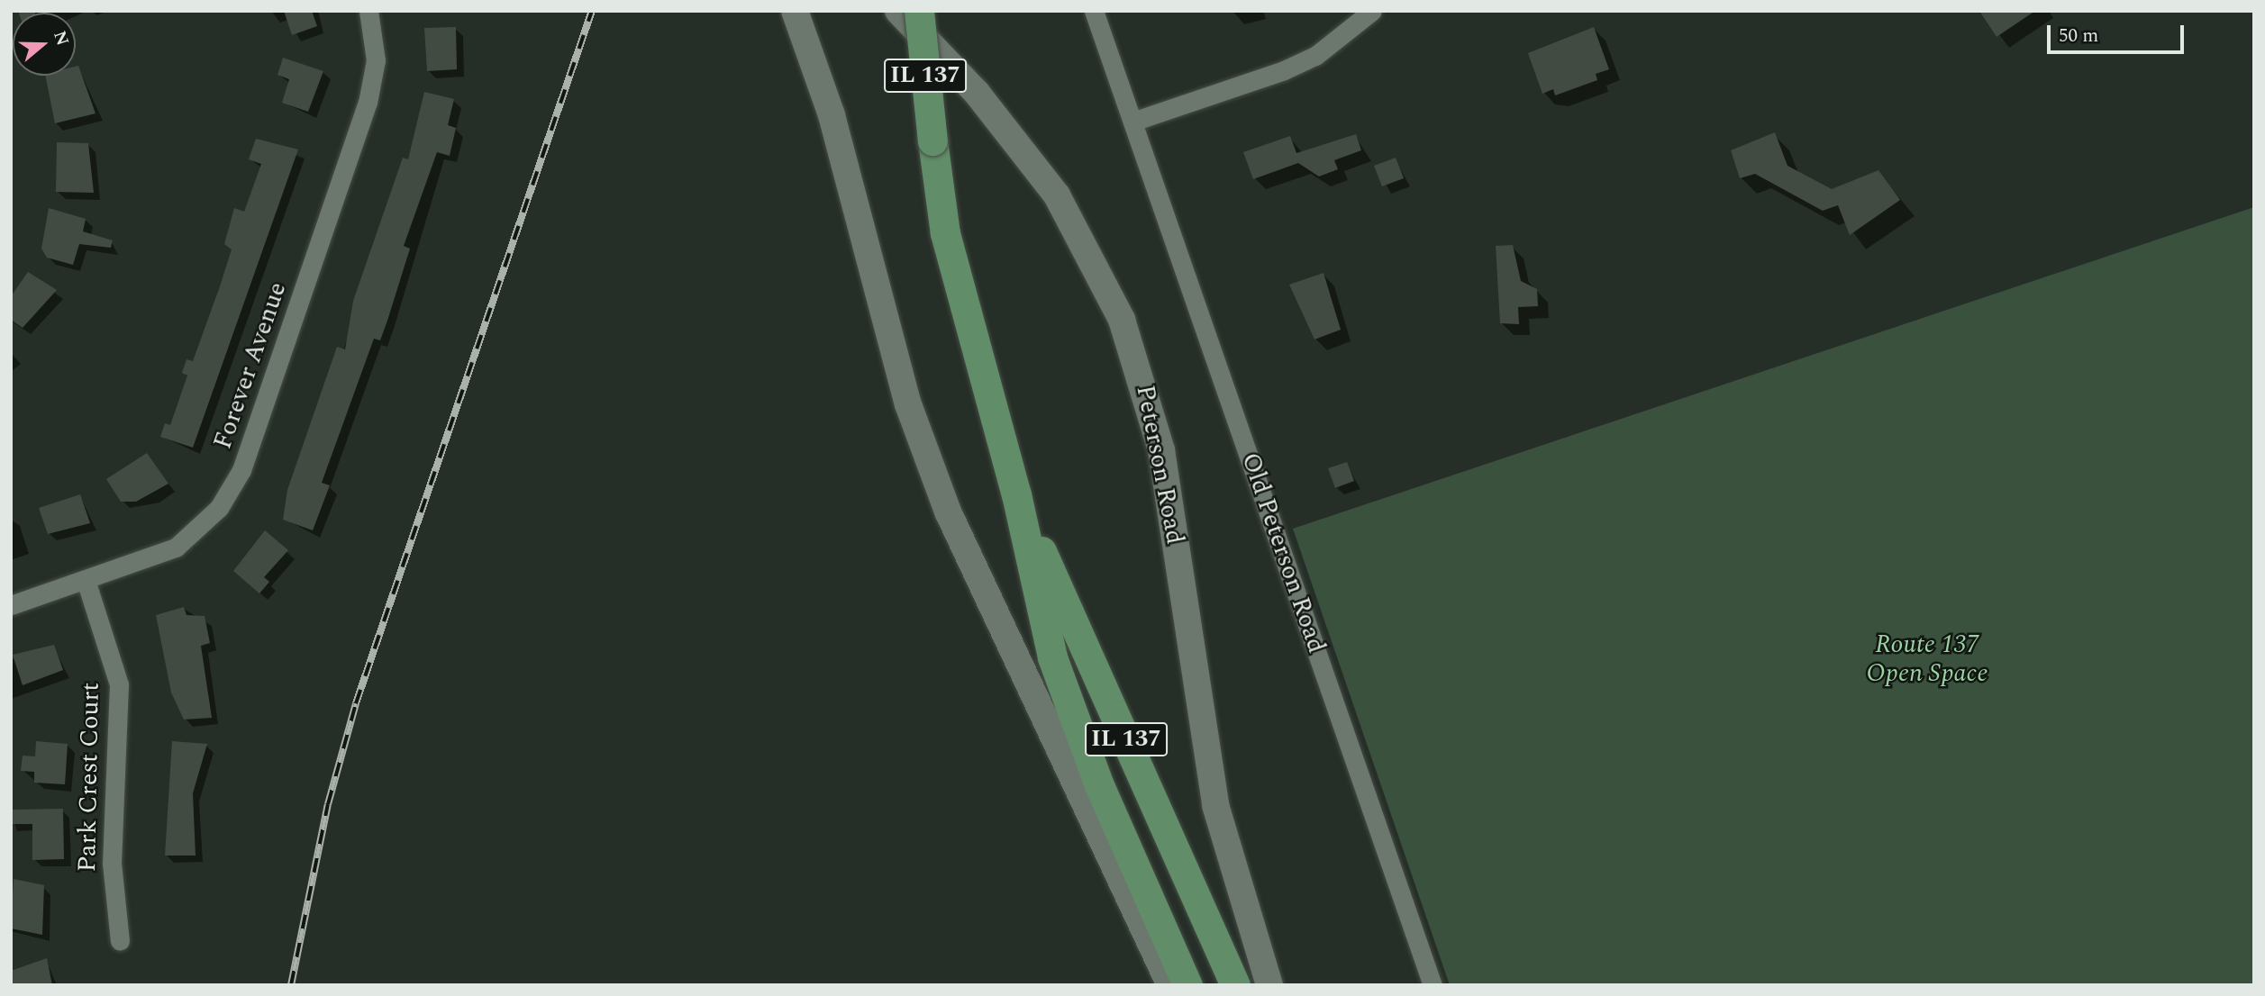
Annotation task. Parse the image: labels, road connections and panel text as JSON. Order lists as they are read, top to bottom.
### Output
{
  "streets": {
    "main road": ["IL 137", "Peterson Road"],
    "street": ["Forever Avenue", "Old Peterson Road", "Park Crest Court"]
  },
  "crossings": [
    ["Forever Avenue", "Park Crest Court"]
  ],
  "parks": ["Route 137 Open Space"],
  "scale_bar": "50 m",
  "north": "right"
}
